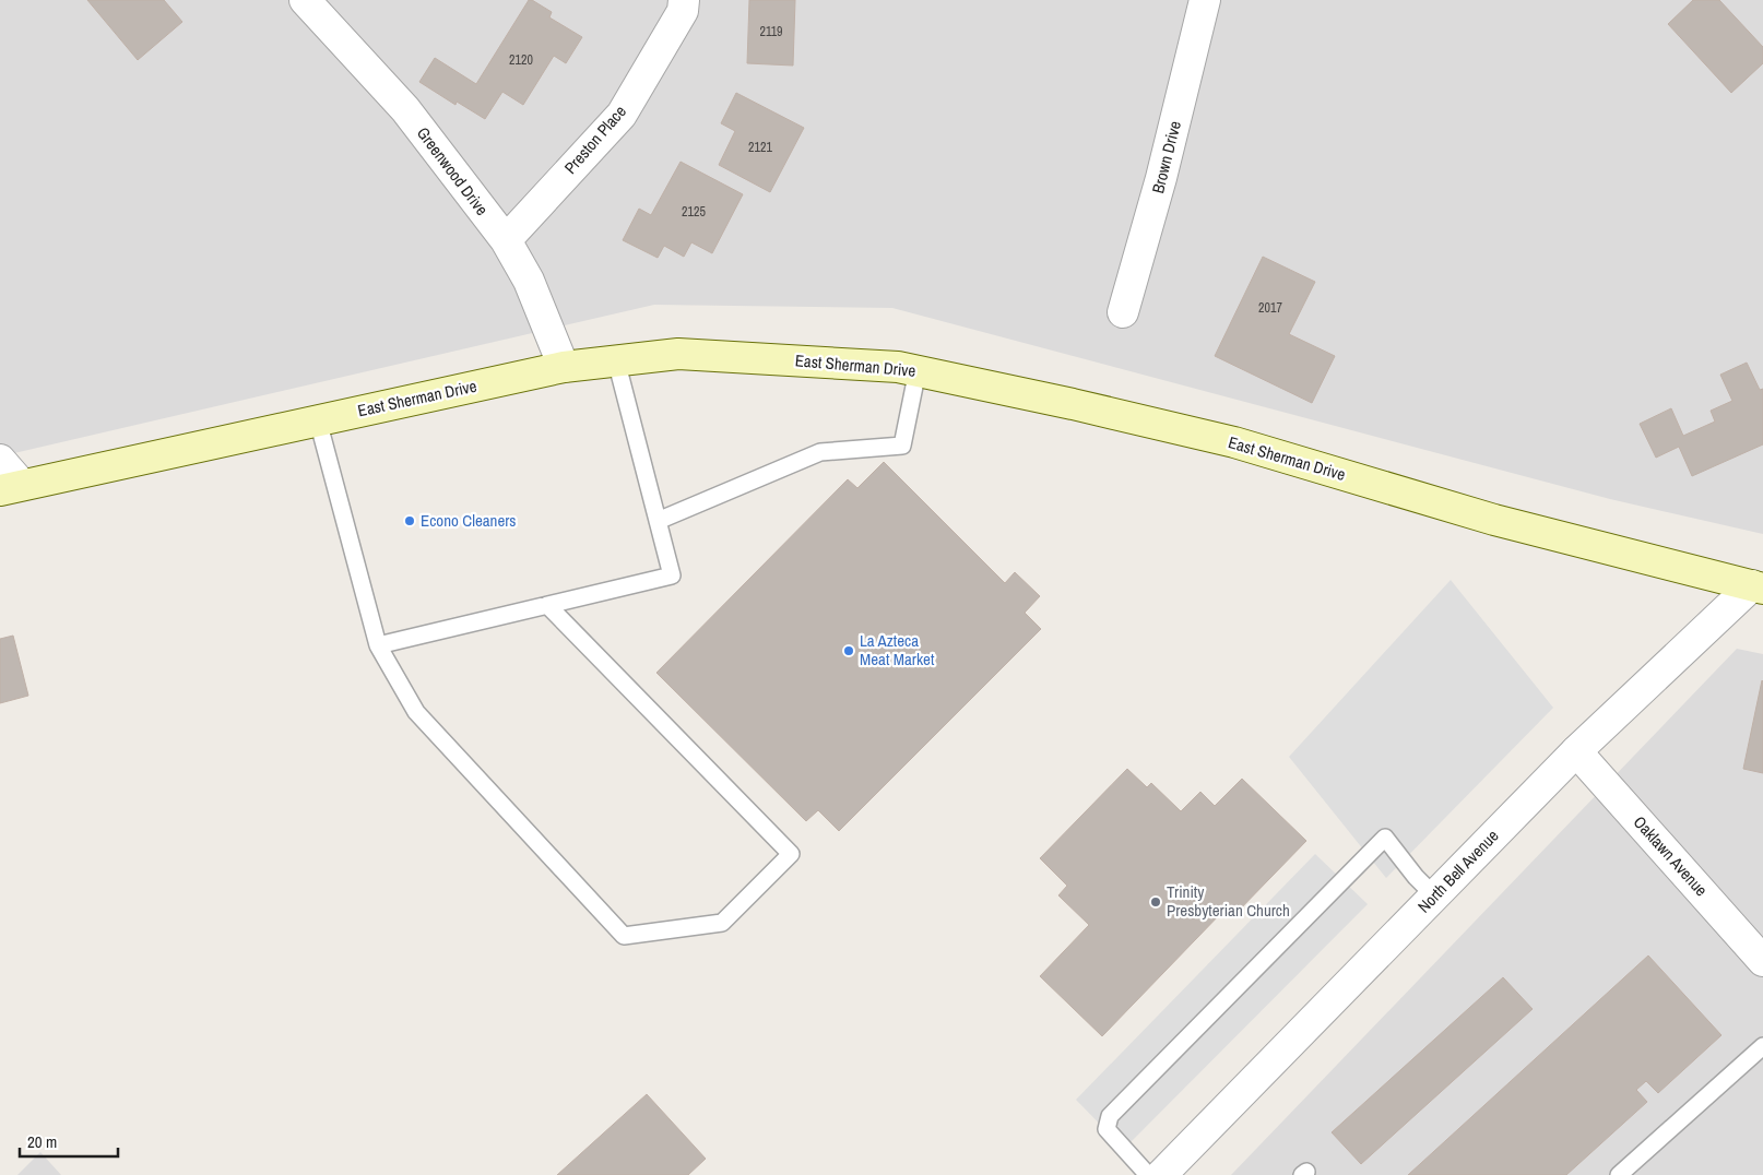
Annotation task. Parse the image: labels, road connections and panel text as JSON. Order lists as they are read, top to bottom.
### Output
{
  "streets": {
    "main road": ["East Sherman Drive"],
    "street": [
      "Preston Place",
      "Brown Drive",
      "Greenwood Drive",
      "Oaklawn Avenue",
      "North Bell Avenue"
    ]
  },
  "crossings": [
    ["Preston Place", "Greenwood Drive"],
    ["Greenwood Drive", "East Sherman Drive"],
    ["East Sherman Drive", "North Bell Avenue"],
    ["Oaklawn Avenue", "North Bell Avenue"]
  ],
  "places": ["Econo Cleaners", "La Azteca Meat Market", "Trinity Presbyterian Church"],
  "house_numbers": [
    "2119",
    "2120",
    "2121",
    "2125",
    "2017"
  ],
  "scale_bar": "20 m"
}
